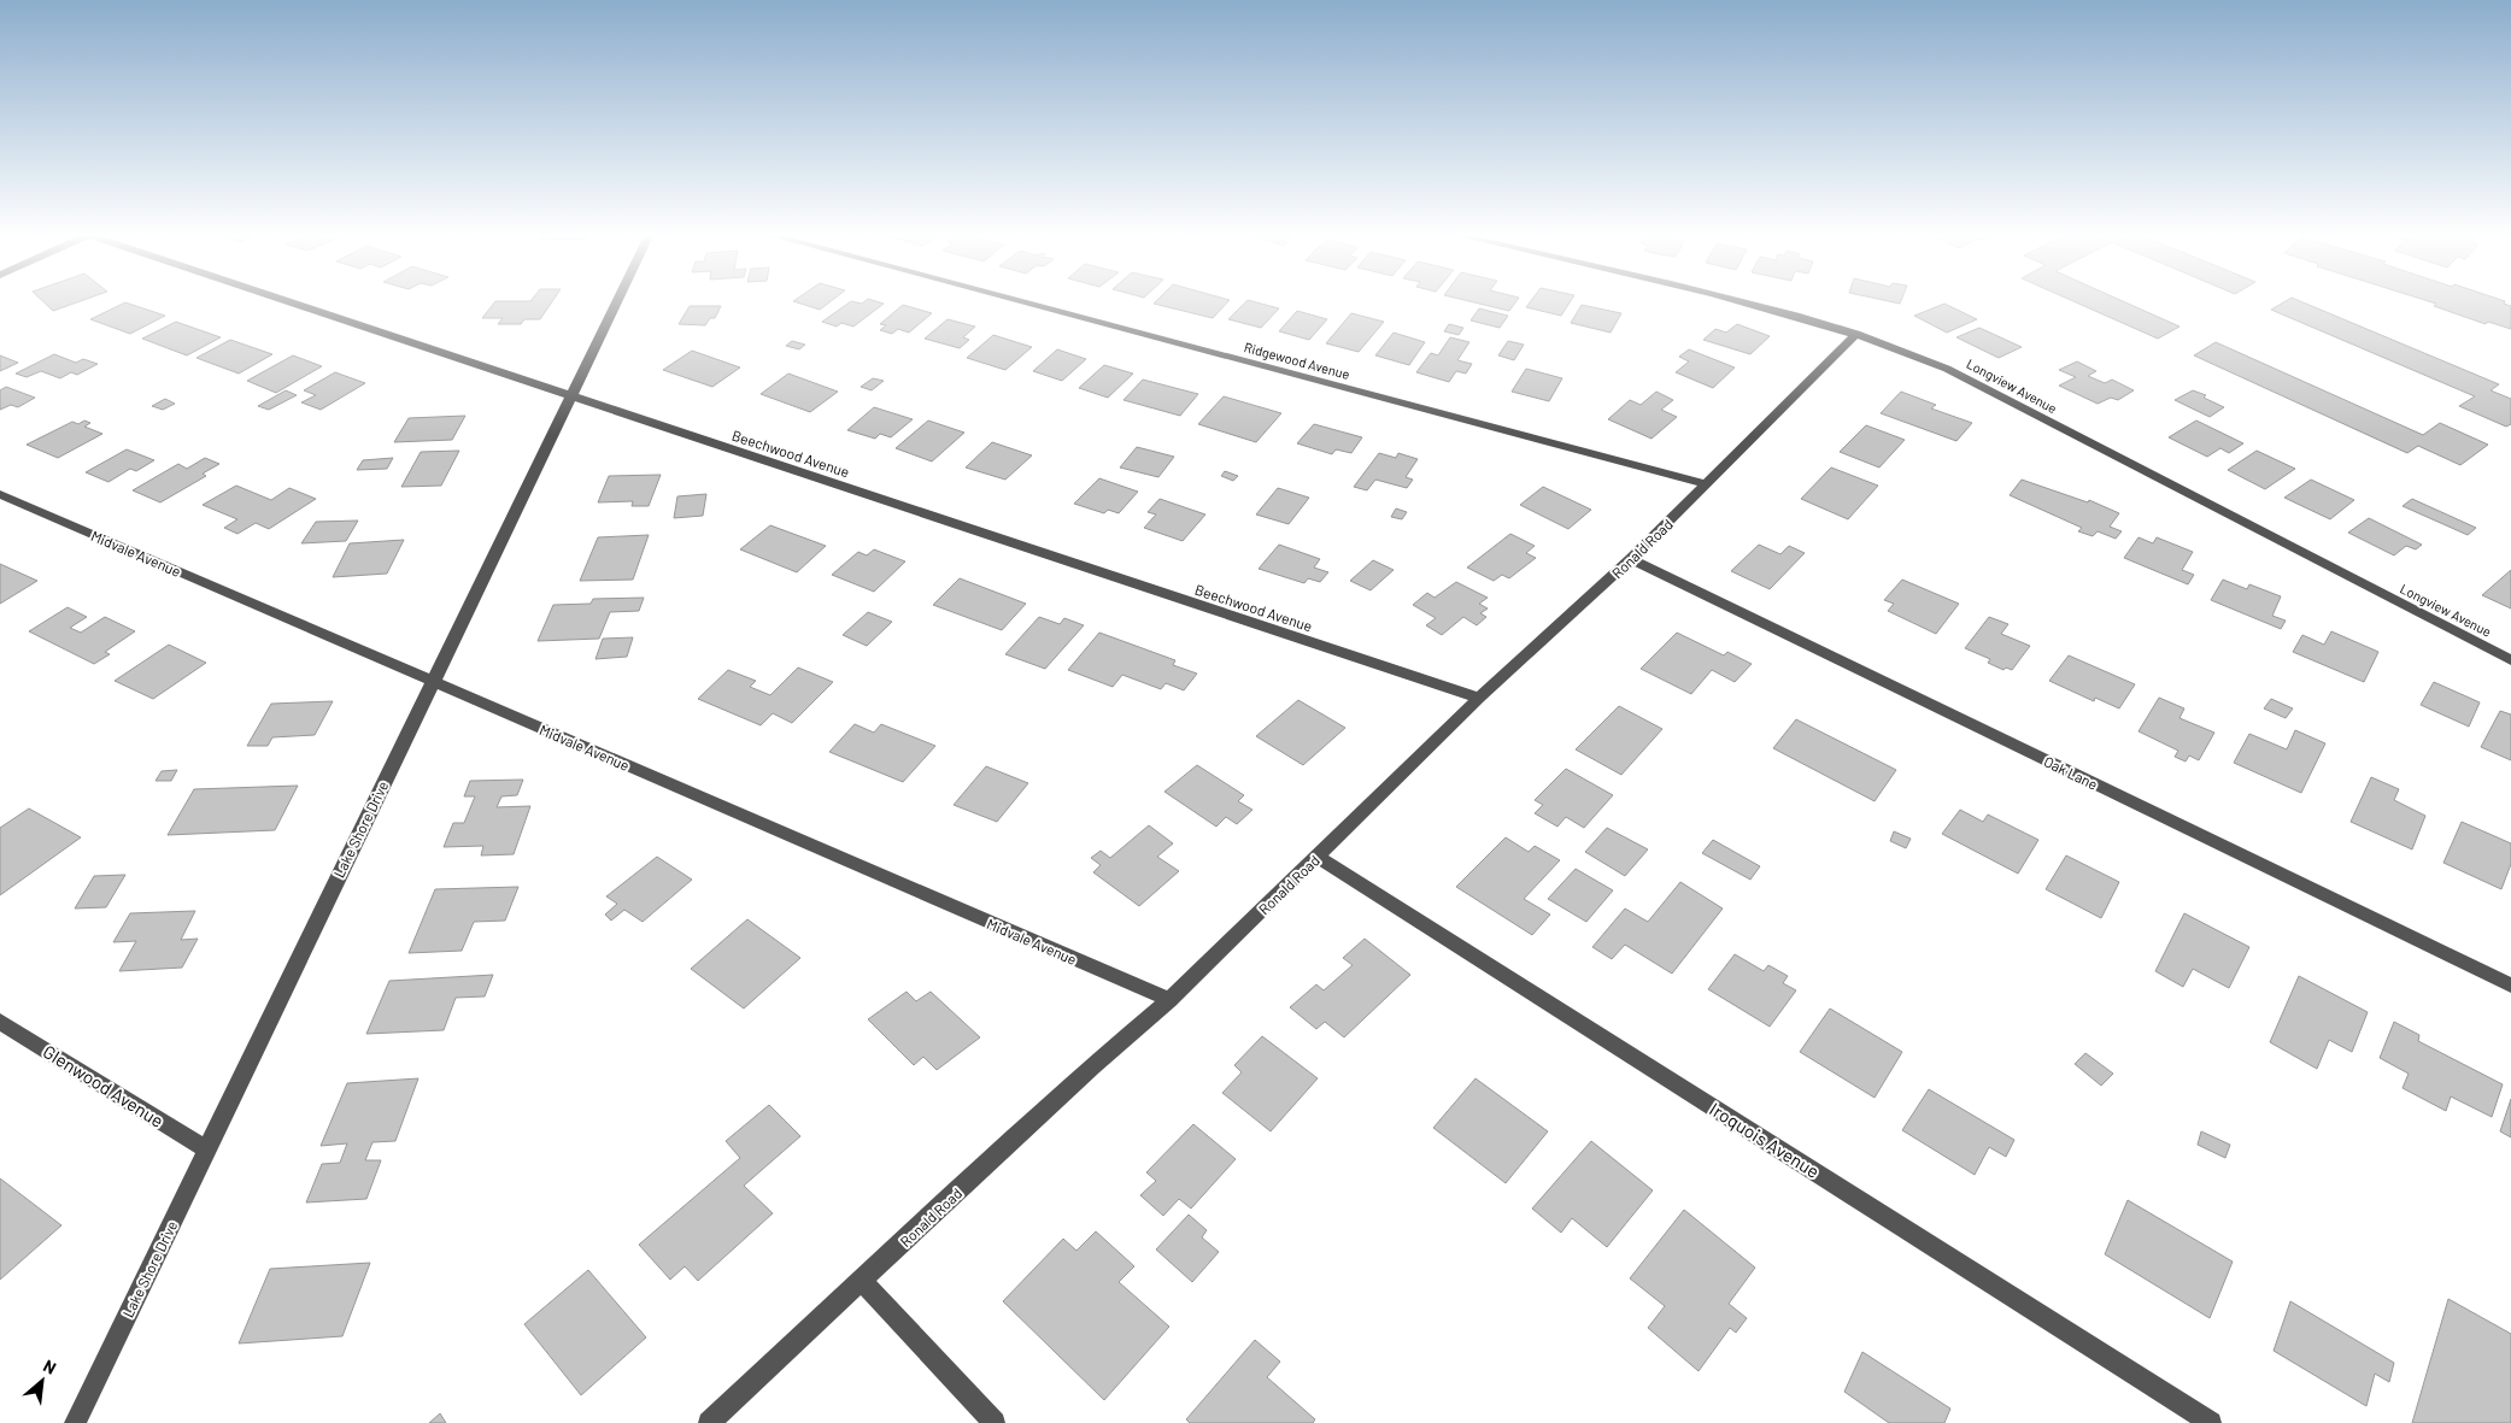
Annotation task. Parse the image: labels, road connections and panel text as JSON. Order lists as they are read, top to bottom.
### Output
{
  "streets": {
    "street": [
      "Ridgewood Avenue",
      "Longview Avenue",
      "Beechwood Avenue",
      "Ronald Road",
      "Midvale Avenue",
      "Oak Lane",
      "Lake Shore Drive",
      "Glenwood Avenue",
      "Iroquois Avenue"
    ]
  },
  "crossings": [
    ["Ridgewood Avenue", "Ronald Road"],
    ["Longview Avenue", "Ronald Road"],
    ["Beechwood Avenue", "Ronald Road"],
    ["Beechwood Avenue", "Lake Shore Drive"],
    ["Ronald Road", "Midvale Avenue"],
    ["Ronald Road", "Oak Lane"],
    ["Ronald Road", "Iroquois Avenue"],
    ["Midvale Avenue", "Lake Shore Drive"],
    ["Lake Shore Drive", "Glenwood Avenue"]
  ],
  "north": "top right"
}
